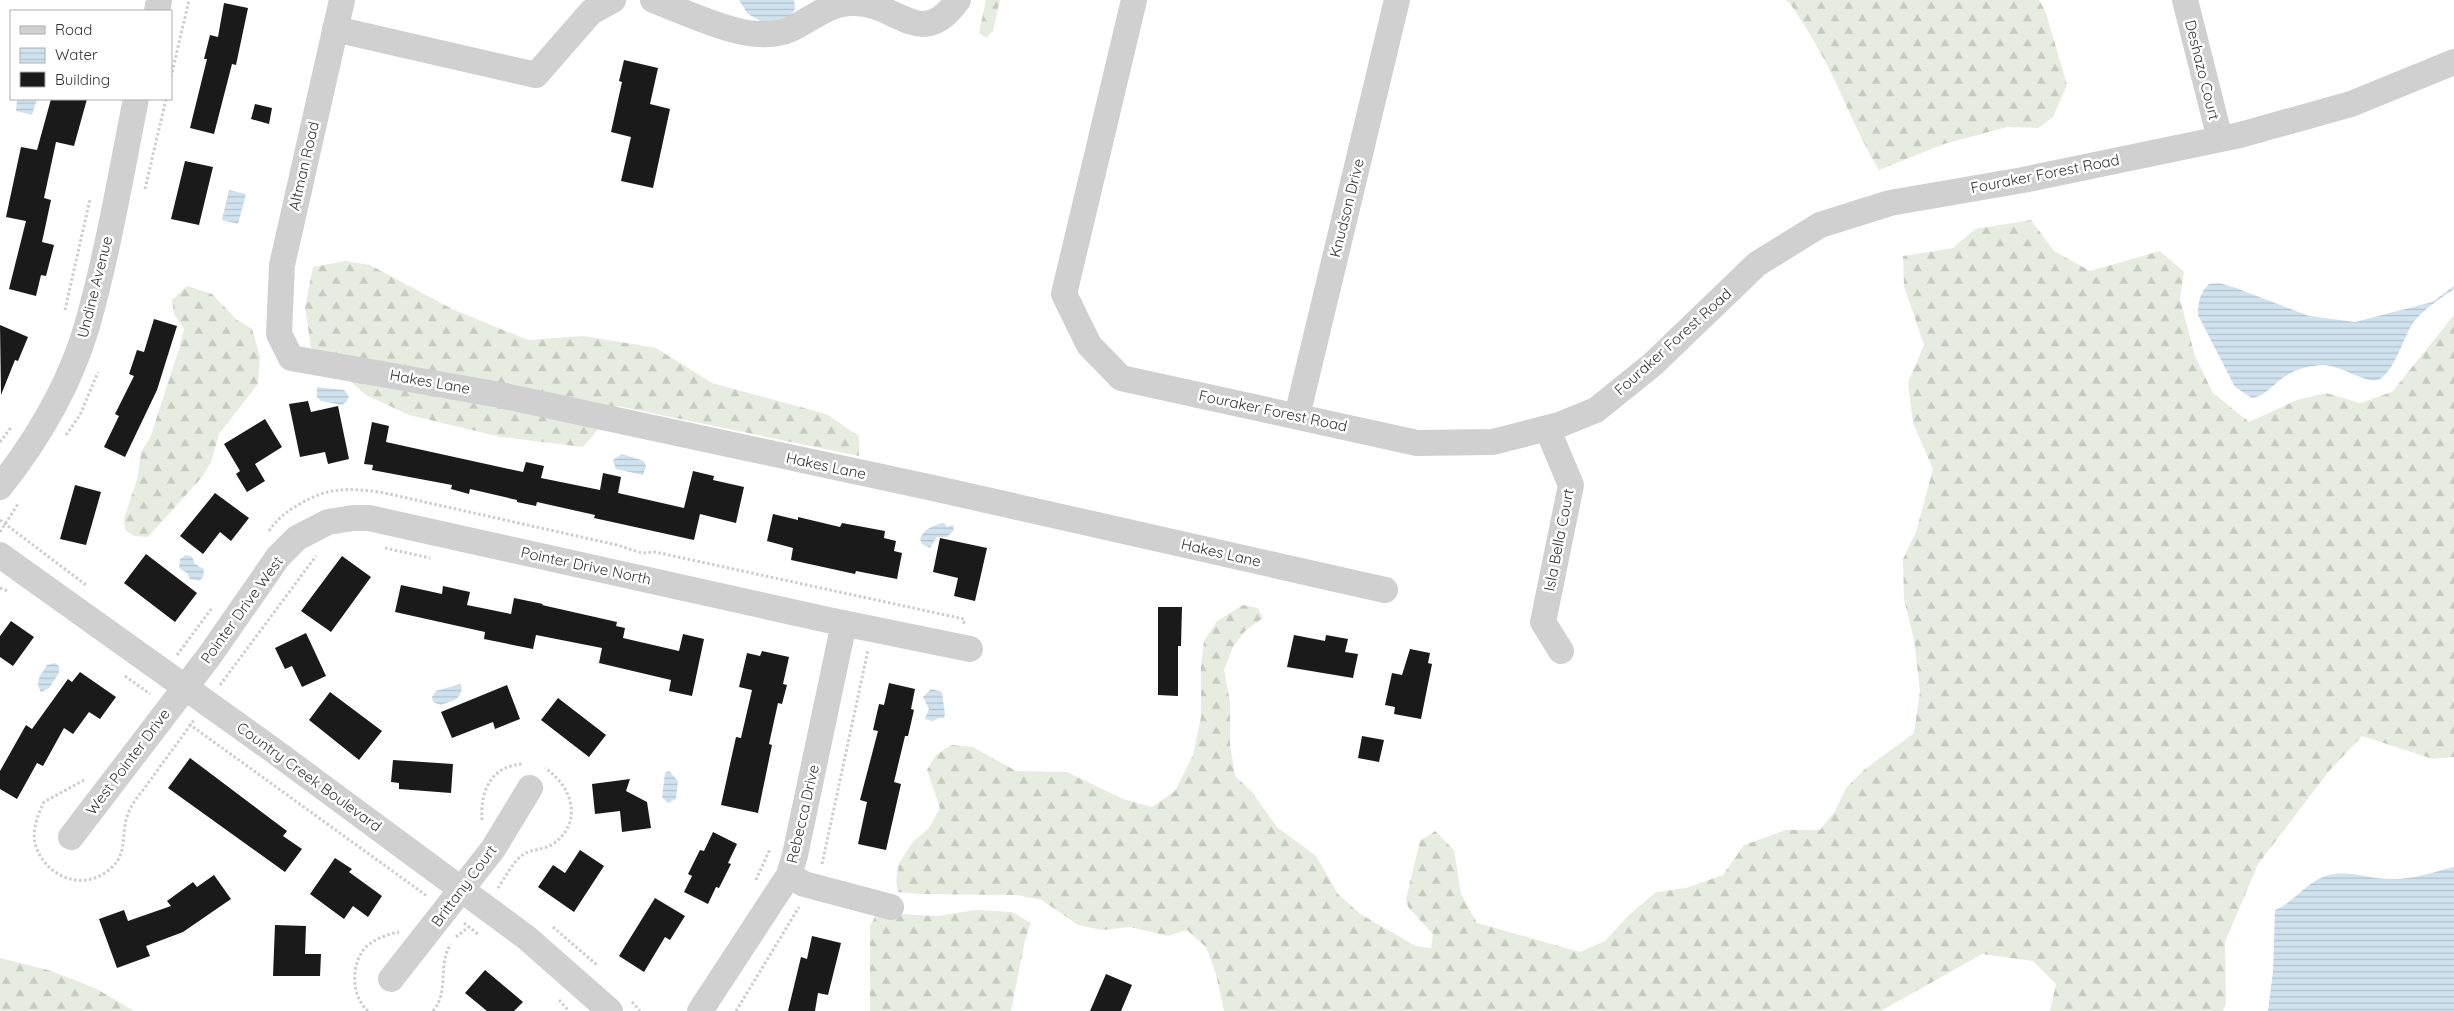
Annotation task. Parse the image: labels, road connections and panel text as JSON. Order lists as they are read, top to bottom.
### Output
{
  "streets": {
    "street": [
      "Deshazo Court",
      "Altman Road",
      "Fouraker Forest Road",
      "Knudson Drive",
      "Undine Avenue",
      "Hakes Lane",
      "Isla Bella Court",
      "Pointer Drive North",
      "Pointer Drive West",
      "West Pointer Drive",
      "Country Creek Boulevard",
      "Rebecca Drive",
      "Brittany Court"
    ]
  },
  "crossings": [
    ["Deshazo Court", "Fouraker Forest Road"],
    ["Altman Road", "Hakes Lane"],
    ["Fouraker Forest Road", "Knudson Drive"],
    ["Fouraker Forest Road", "Isla Bella Court"],
    ["Pointer Drive North", "Pointer Drive West"],
    ["Pointer Drive North", "Rebecca Drive"],
    ["Pointer Drive West", "West Pointer Drive"],
    ["Pointer Drive West", "Country Creek Boulevard"],
    ["West Pointer Drive", "Country Creek Boulevard"],
    ["Country Creek Boulevard", "Brittany Court"]
  ],
  "legend": ["Road", "Water", "Building"]
}
